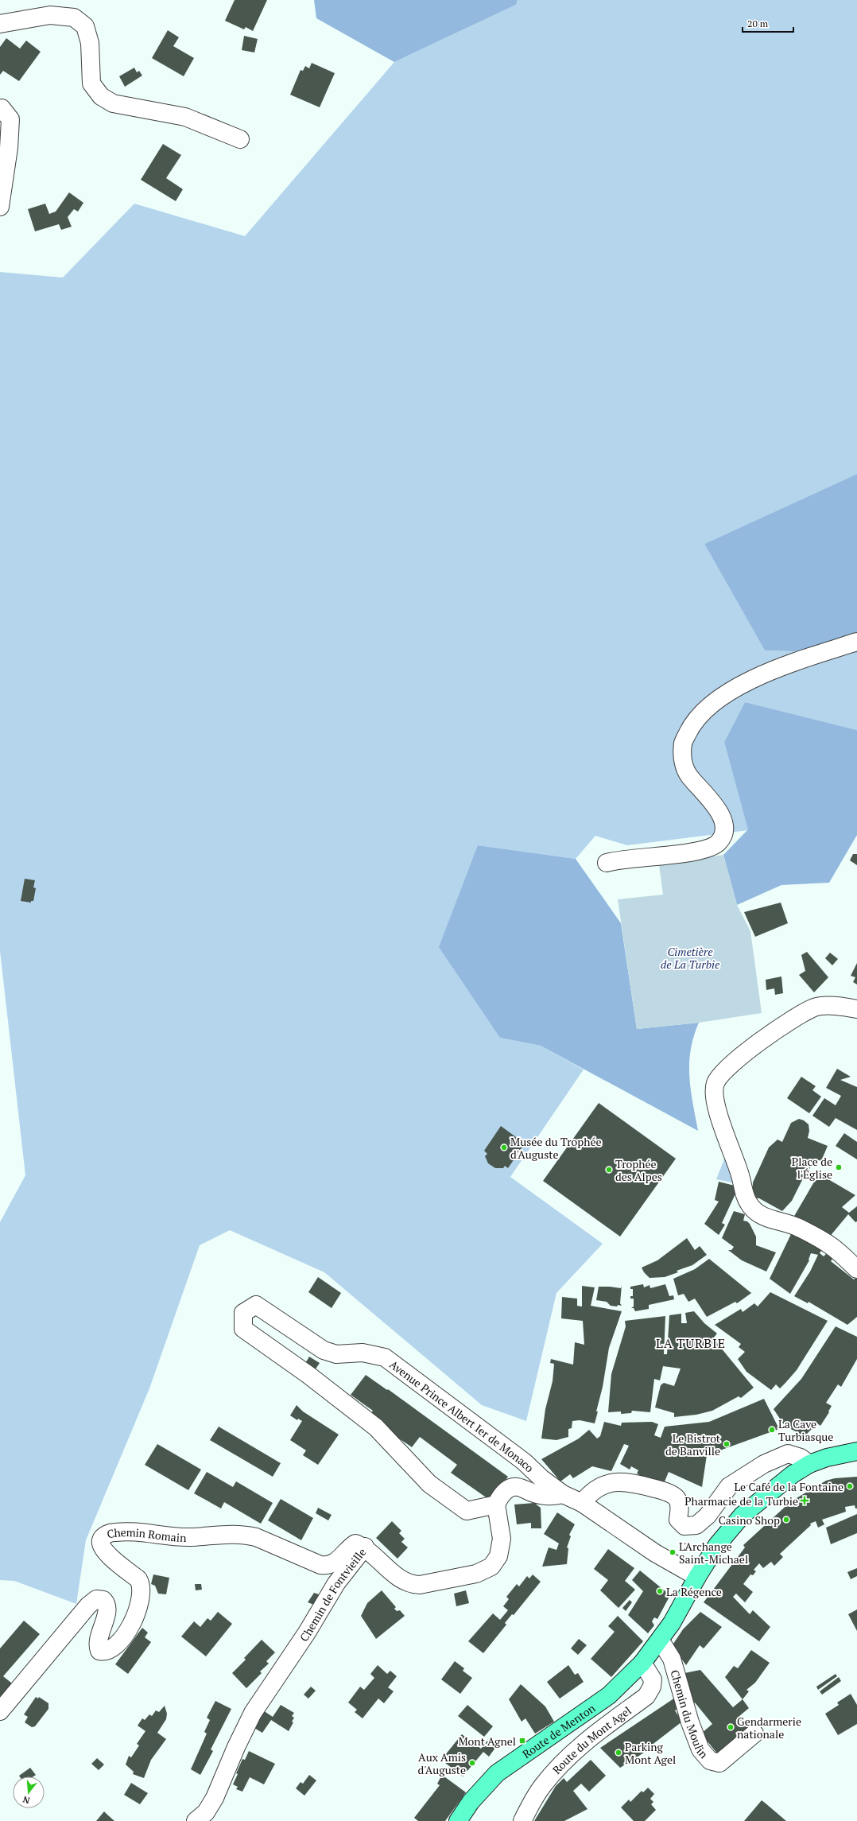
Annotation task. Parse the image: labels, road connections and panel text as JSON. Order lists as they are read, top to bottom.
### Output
{
  "streets": {
    "main road": ["Route de Menton"],
    "street": [
      "Avenue Prince Albert Ier de Monaco",
      "Chemin Romain",
      "Chemin de Fontvieille",
      "Chemin du Moulin",
      "Route du Mont Agel"
    ]
  },
  "crossings": [
    ["Avenue Prince Albert Ier de Monaco", "Chemin de Fontvieille"],
    ["Avenue Prince Albert Ier de Monaco", "Route de Menton"],
    ["Chemin Romain", "Chemin de Fontvieille"],
    ["Chemin du Moulin", "Route de Menton"],
    ["Route de Menton", "Route du Mont Agel"]
  ],
  "districts": ["LA TURBIE"],
  "parks": ["Cimetière de La Turbie"],
  "places": {
    "other": [
      "Musée du Trophée d'Auguste",
      "Place de l'Église",
      "Trophée des Alpes",
      "La Cave Turbiasque",
      "Le Bistrot de Banville",
      "Le Café de la Fontaine",
      "Casino Shop",
      "L'Archange Saint-Michael",
      "La Régence",
      "Gendarmerie nationale",
      "Parking Mont Agel",
      "Aux Amis d'Auguste"
    ],
    "health": ["Pharmacie de la Turbie"],
    "transit": ["Mont Agnel"]
  },
  "scale_bar": "20 m",
  "north": "bottom"
}
